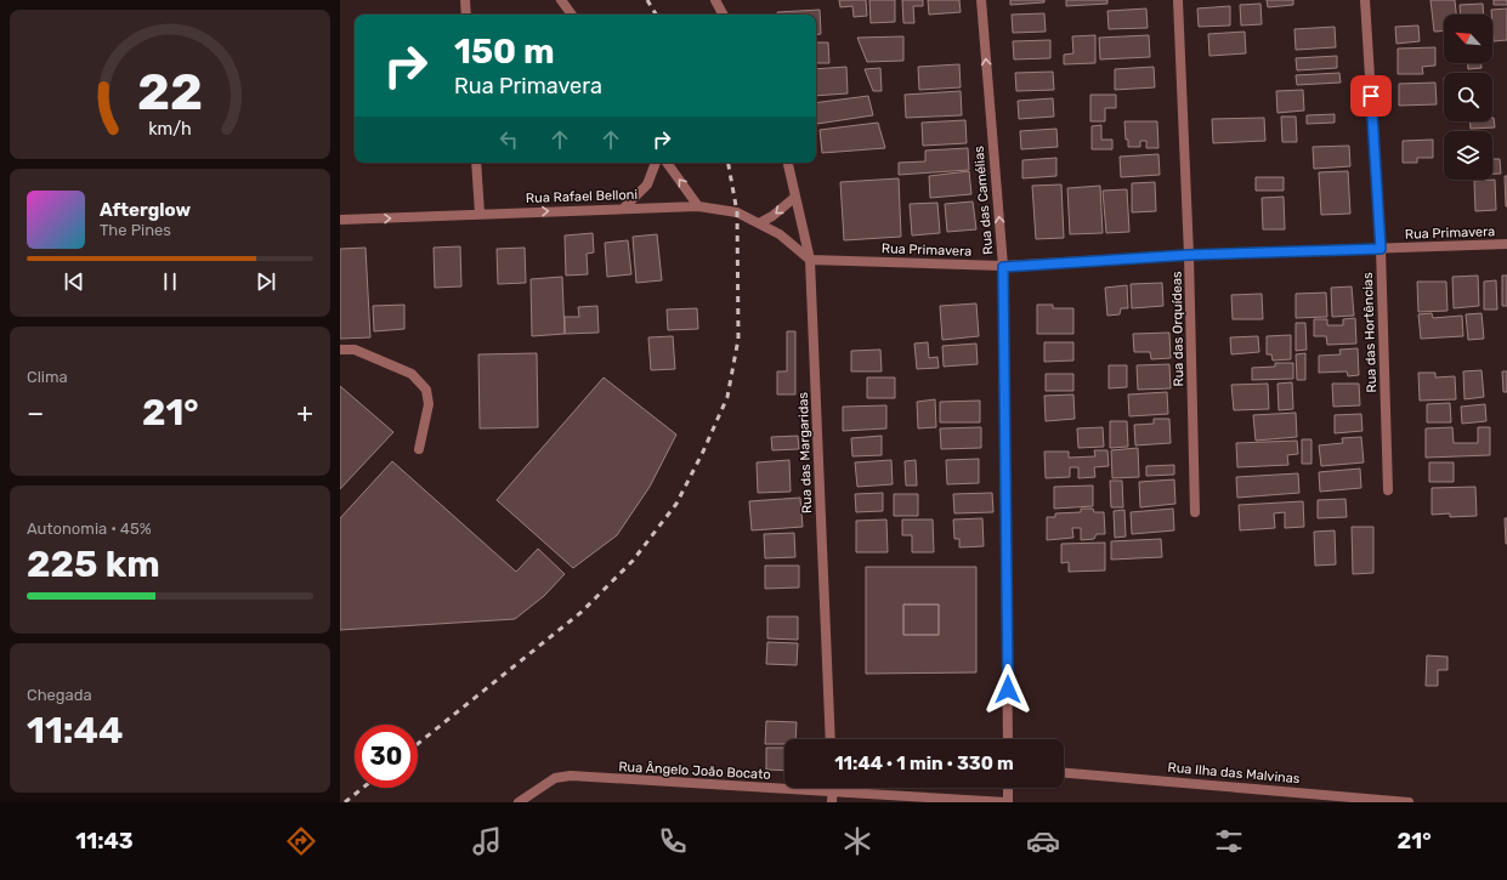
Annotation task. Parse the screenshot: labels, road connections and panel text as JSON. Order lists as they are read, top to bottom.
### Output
{
  "streets": {
    "street": [
      "Rua Rafael Belloni",
      "Rua das Camélias",
      "Rua Primavera",
      "Rua das Orquídeas",
      "Rua das Hortências",
      "Rua das Margaridas",
      "Rua Ângelo João Bocato",
      "Rua Ilha das Malvinas"
    ]
  },
  "crossings": [
    ["Rua Rafael Belloni", "Rua Primavera"],
    ["Rua Rafael Belloni", "Rua das Margaridas"],
    ["Rua das Camélias", "Rua Primavera"],
    ["Rua Primavera", "Rua das Orquídeas"],
    ["Rua Primavera", "Rua das Hortências"],
    ["Rua Primavera", "Rua das Margaridas"]
  ],
  "one_way": ["Rua Rafael Belloni", "Rua das Camélias"],
  "north": "top left",
  "page": {
    "turn": ["150 m", "Rua Primavera"],
    "song": ["Afterglow", "The Pines"],
    "tile": [
      "Clima",
      ["Autonomia · 45%", "225 km"],
      ["Chegada", "11:44"]
    ],
    "heat": ["−", "21°", "+"],
    "limit": "30",
    "trip": "11:44 · 1 min · 330 m",
    "tabs": ["11:43", "21°"],
    "gauge": ["22", "km/h"]
  }
}
